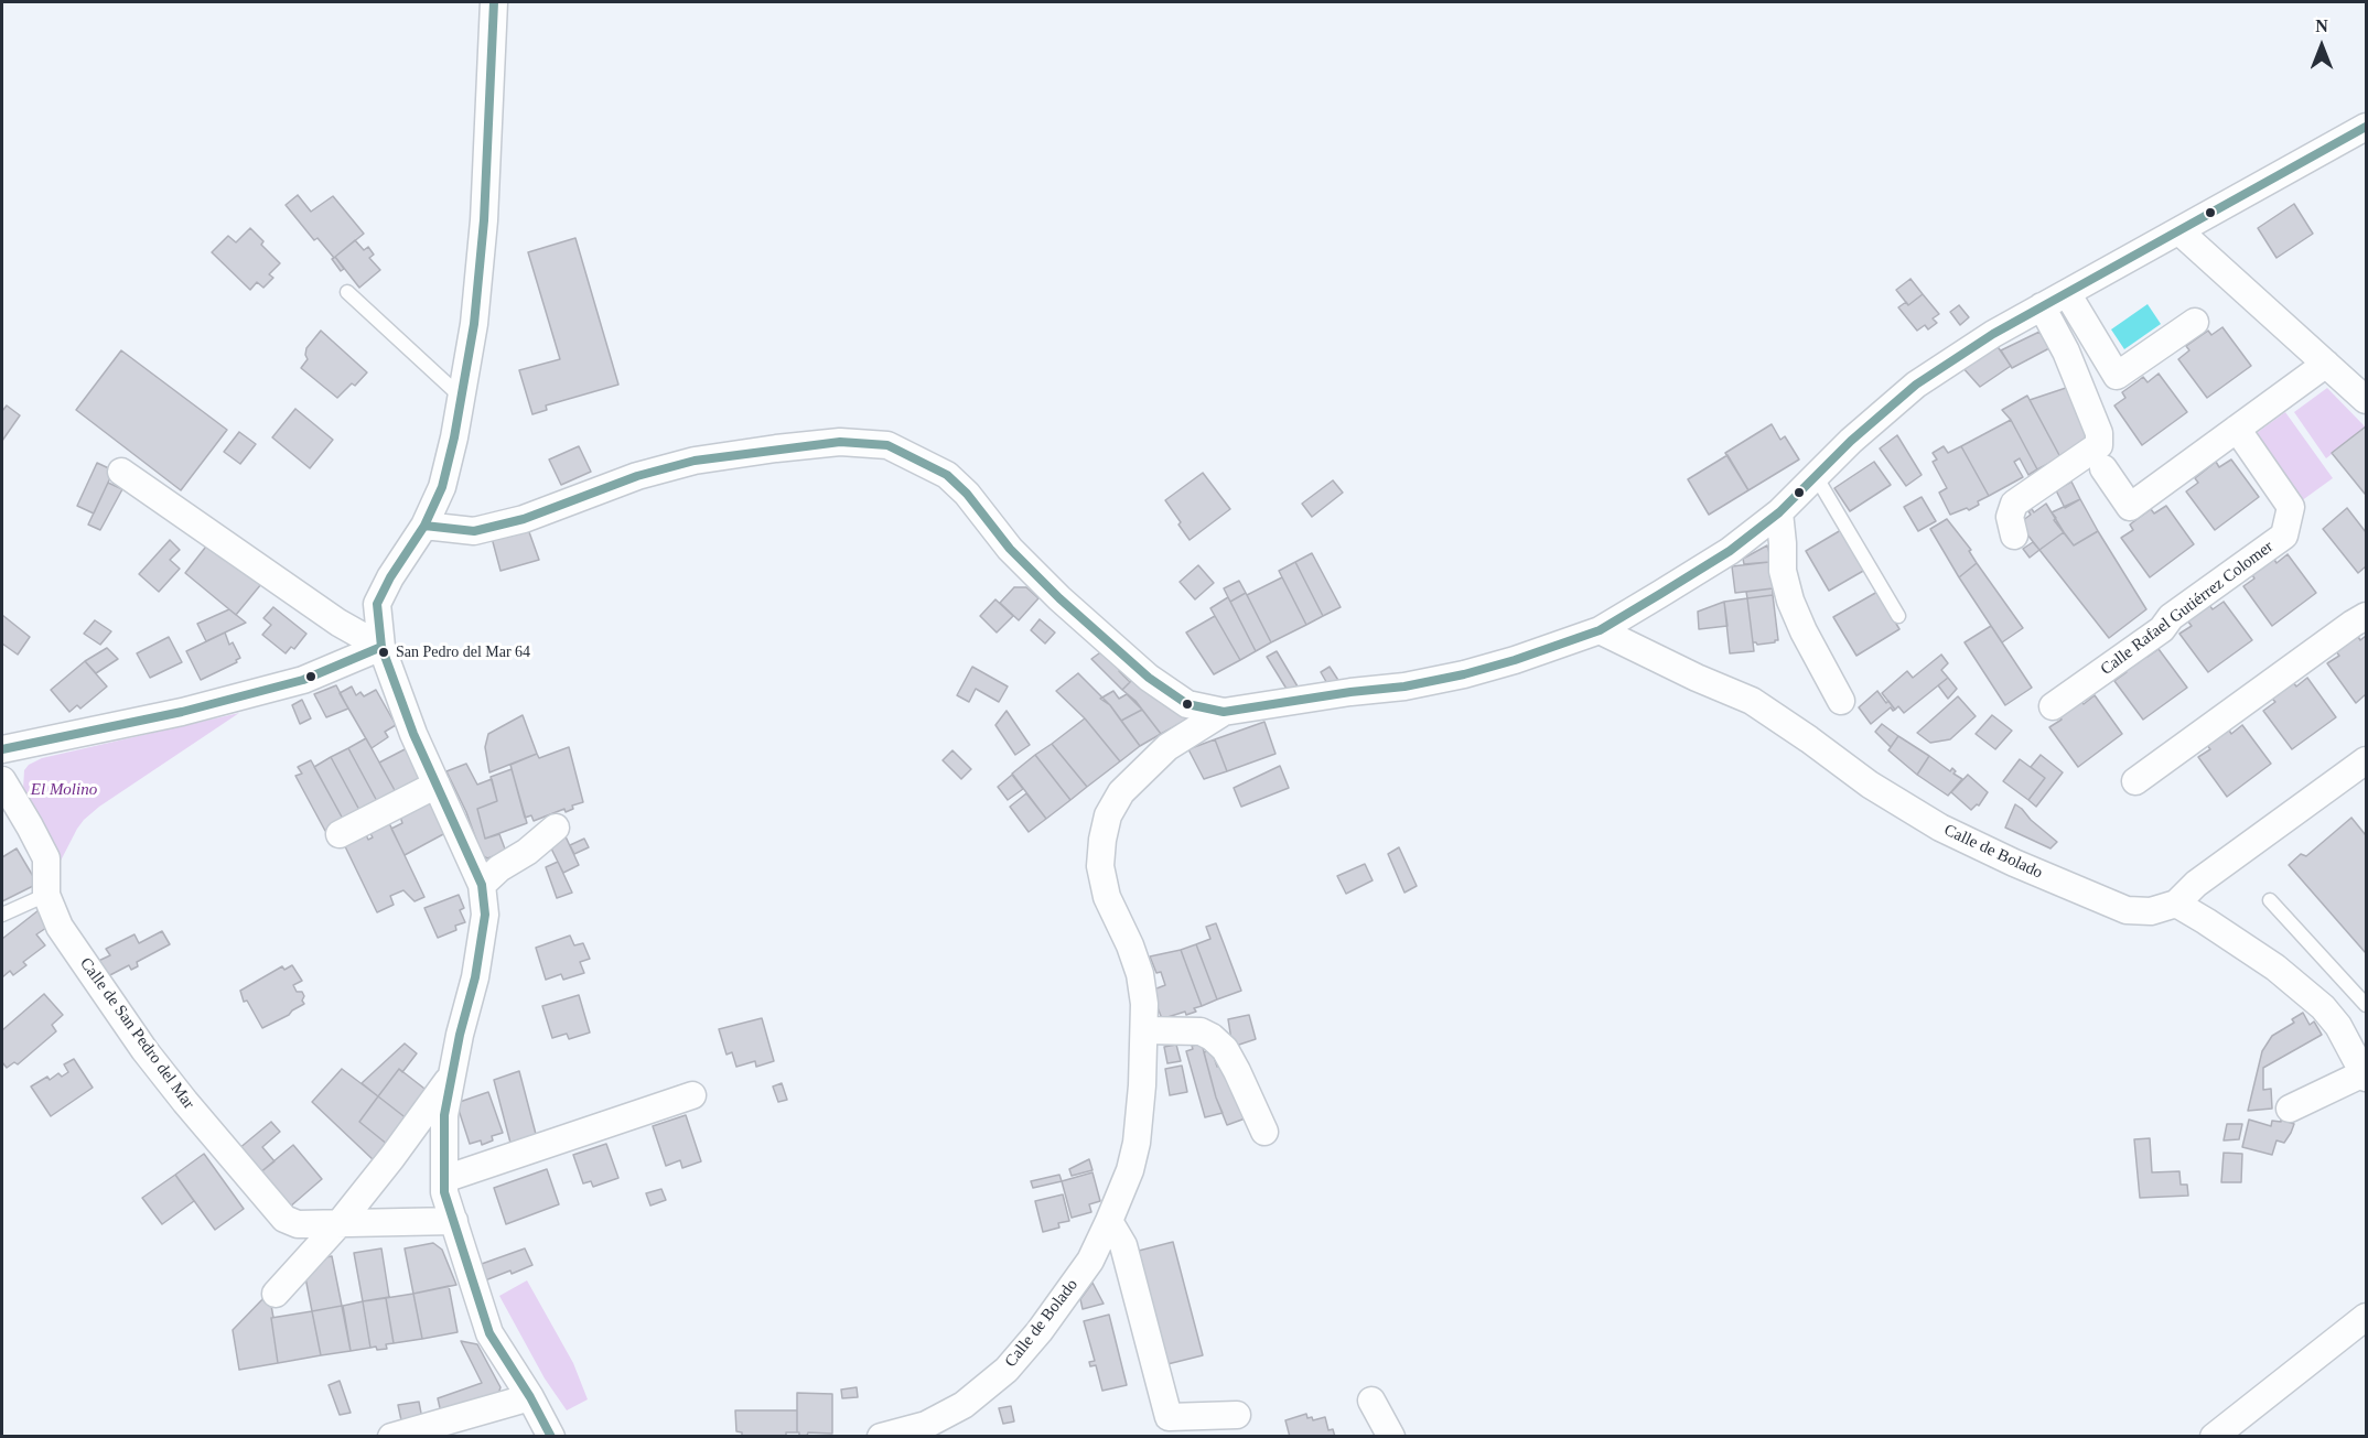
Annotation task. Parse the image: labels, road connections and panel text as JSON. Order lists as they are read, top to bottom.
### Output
{
  "streets": {
    "street": ["Calle Rafael Gutiérrez Colomer", "Calle de Bolado", "Calle de San Pedro del Mar"]
  },
  "parks": ["El Molino"],
  "places": ["San Pedro del Mar 64"],
  "north": "top"
}
